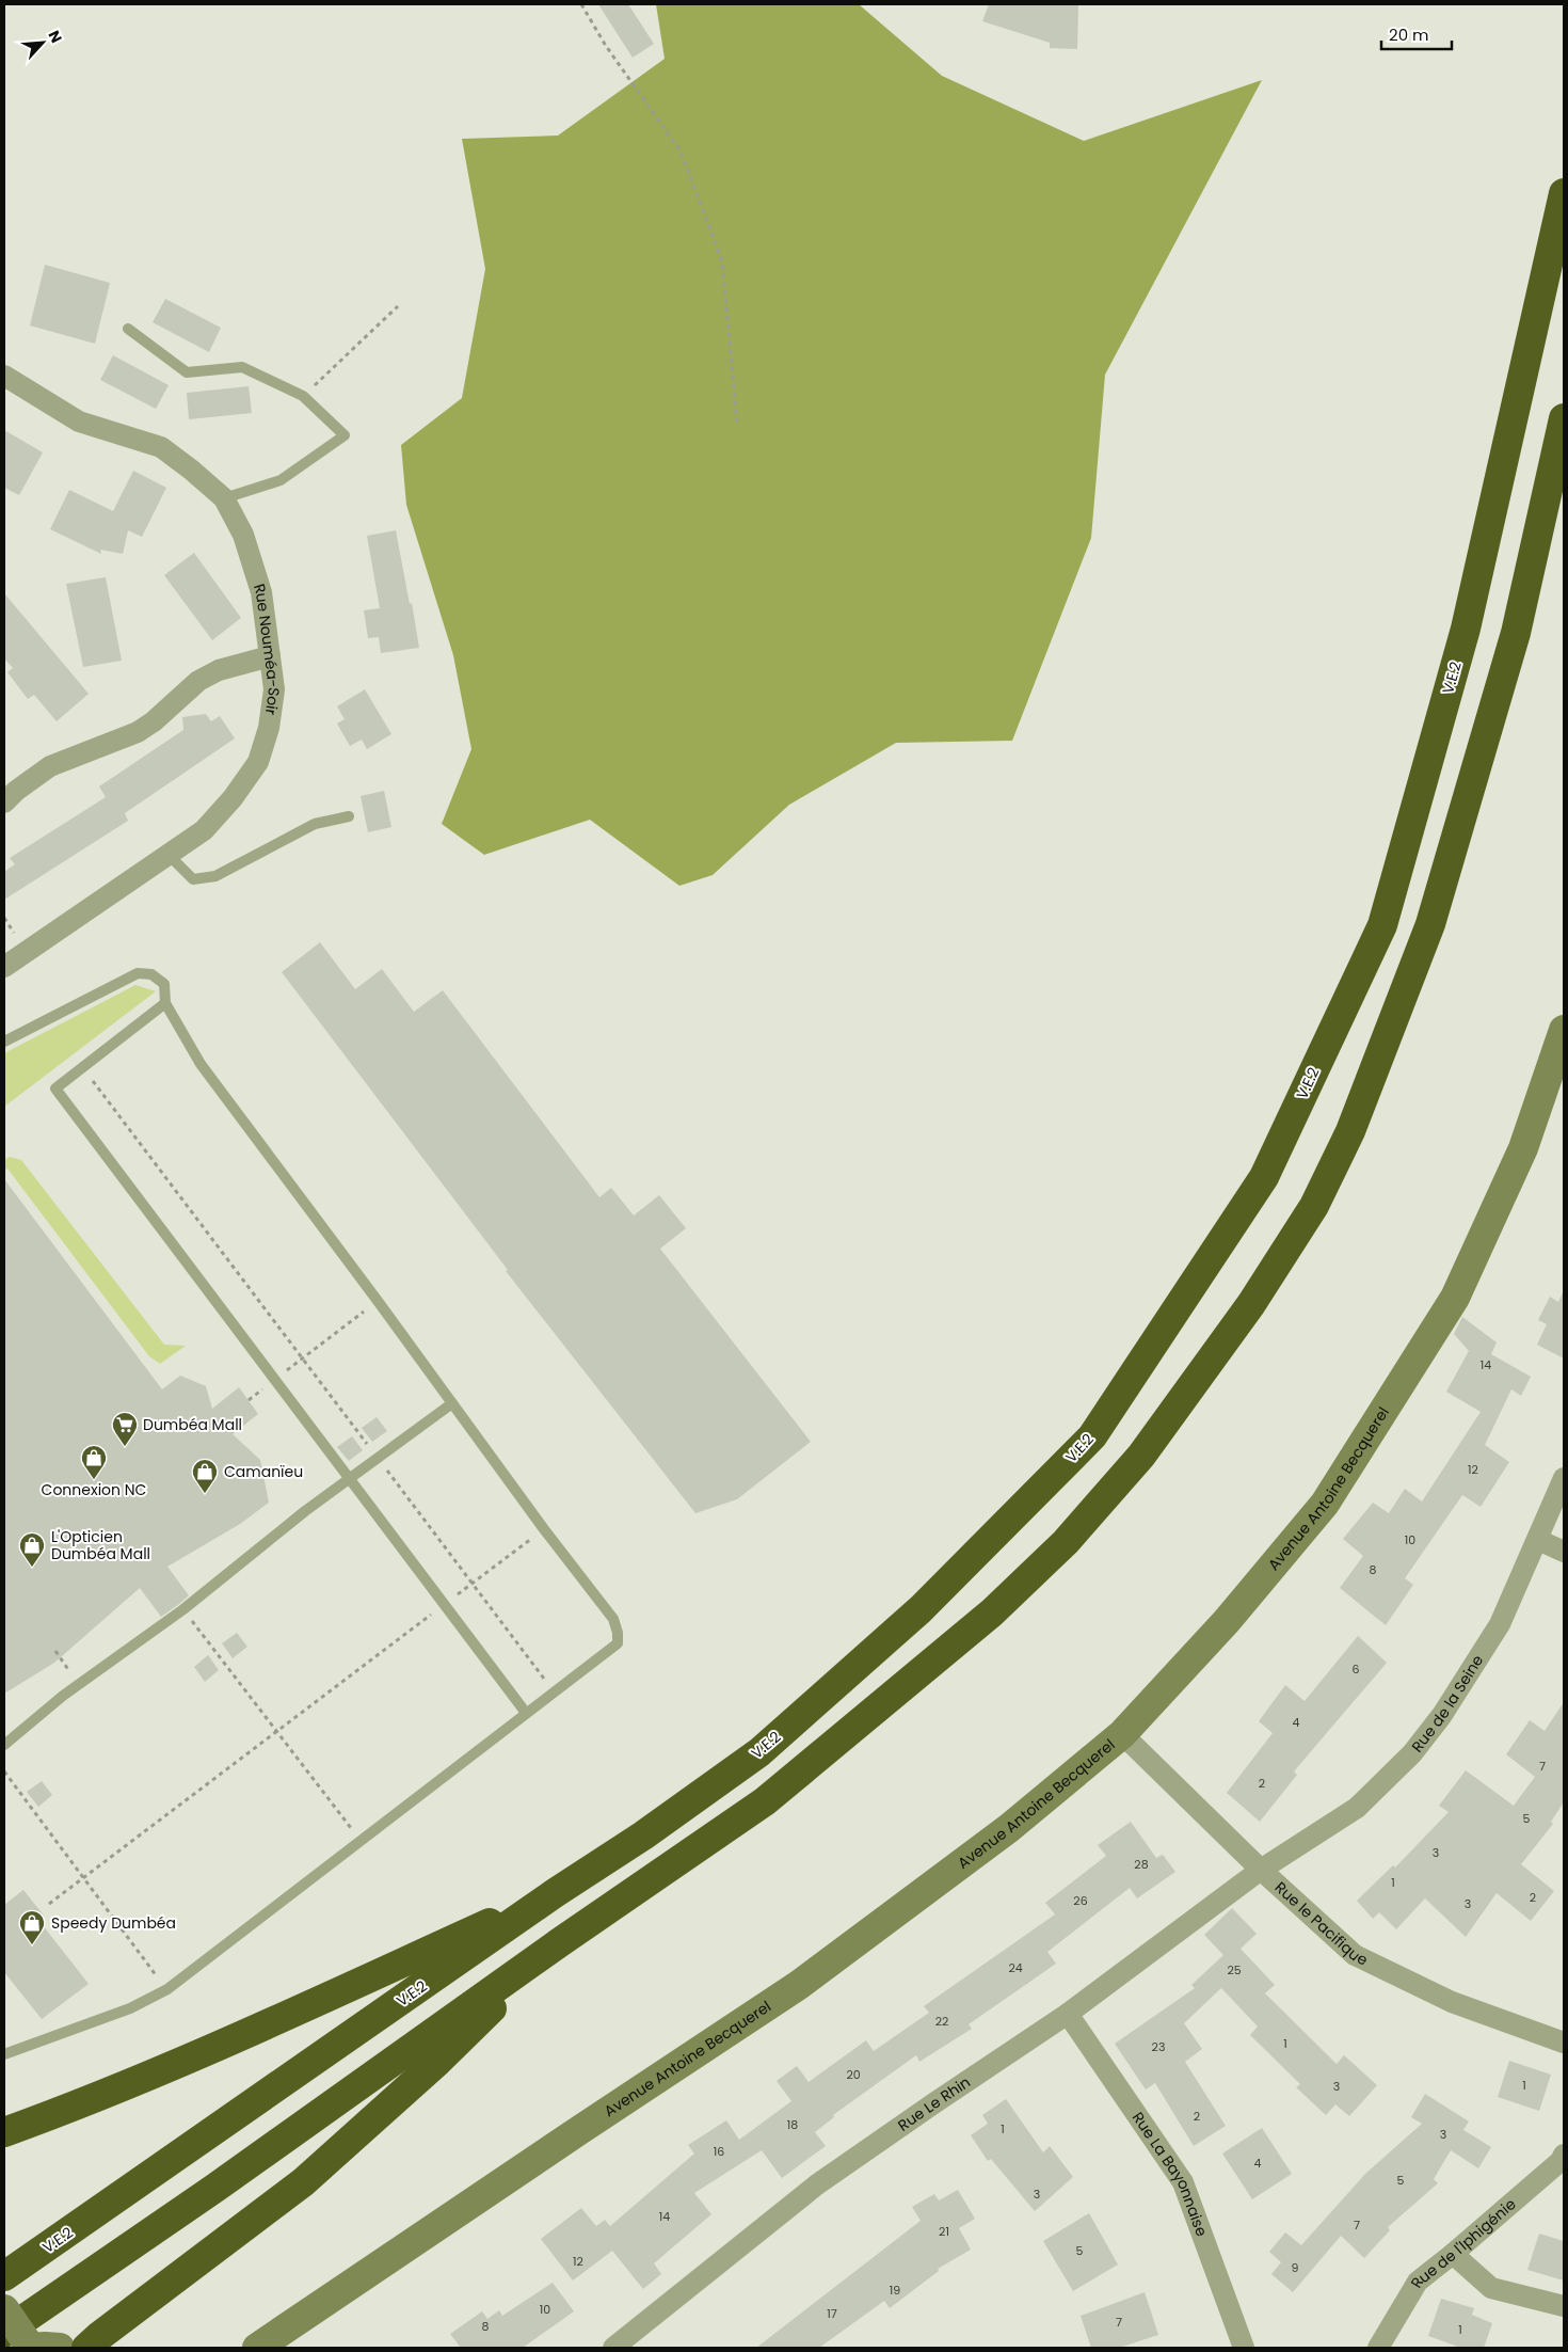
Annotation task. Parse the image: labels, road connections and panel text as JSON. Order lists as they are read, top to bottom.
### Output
{
  "streets": {
    "highway": ["V.E.2"],
    "street": [
      "Rue Nouméa-Soir",
      "Avenue Antoine Becquerel",
      "Rue de la Seine",
      "Rue le Pacifique",
      "Rue Le Rhin",
      "Rue La Bayonnaise",
      "Rue de l'Iphigénie"
    ]
  },
  "crossings": [
    ["Avenue Antoine Becquerel", "Rue le Pacifique"],
    ["Rue de la Seine", "Rue le Pacifique"],
    ["Rue de la Seine", "Rue Le Rhin"],
    ["Rue le Pacifique", "Rue Le Rhin"],
    ["Rue Le Rhin", "Rue La Bayonnaise"]
  ],
  "places": {
    "supermarket": ["Dumbéa Mall"],
    "shop": [
      "Connexion NC",
      "Camanïeu",
      "L'Opticien Dumbéa Mall",
      "Speedy Dumbéa"
    ]
  },
  "house_numbers": [
    "14",
    "12",
    "10",
    "8",
    "6",
    "4",
    "7",
    "2",
    "5",
    "3",
    "28",
    "1",
    "2",
    "26",
    "3",
    "24",
    "25",
    "22",
    "1",
    "23",
    "20",
    "1",
    "3",
    "2",
    "18",
    "1",
    "3",
    "16",
    "4",
    "5",
    "3",
    "14",
    "7",
    "21",
    "5",
    "12",
    "9",
    "19",
    "10",
    "17",
    "7",
    "8",
    "1"
  ],
  "scale_bar": "20 m",
  "north": "top right"
}
